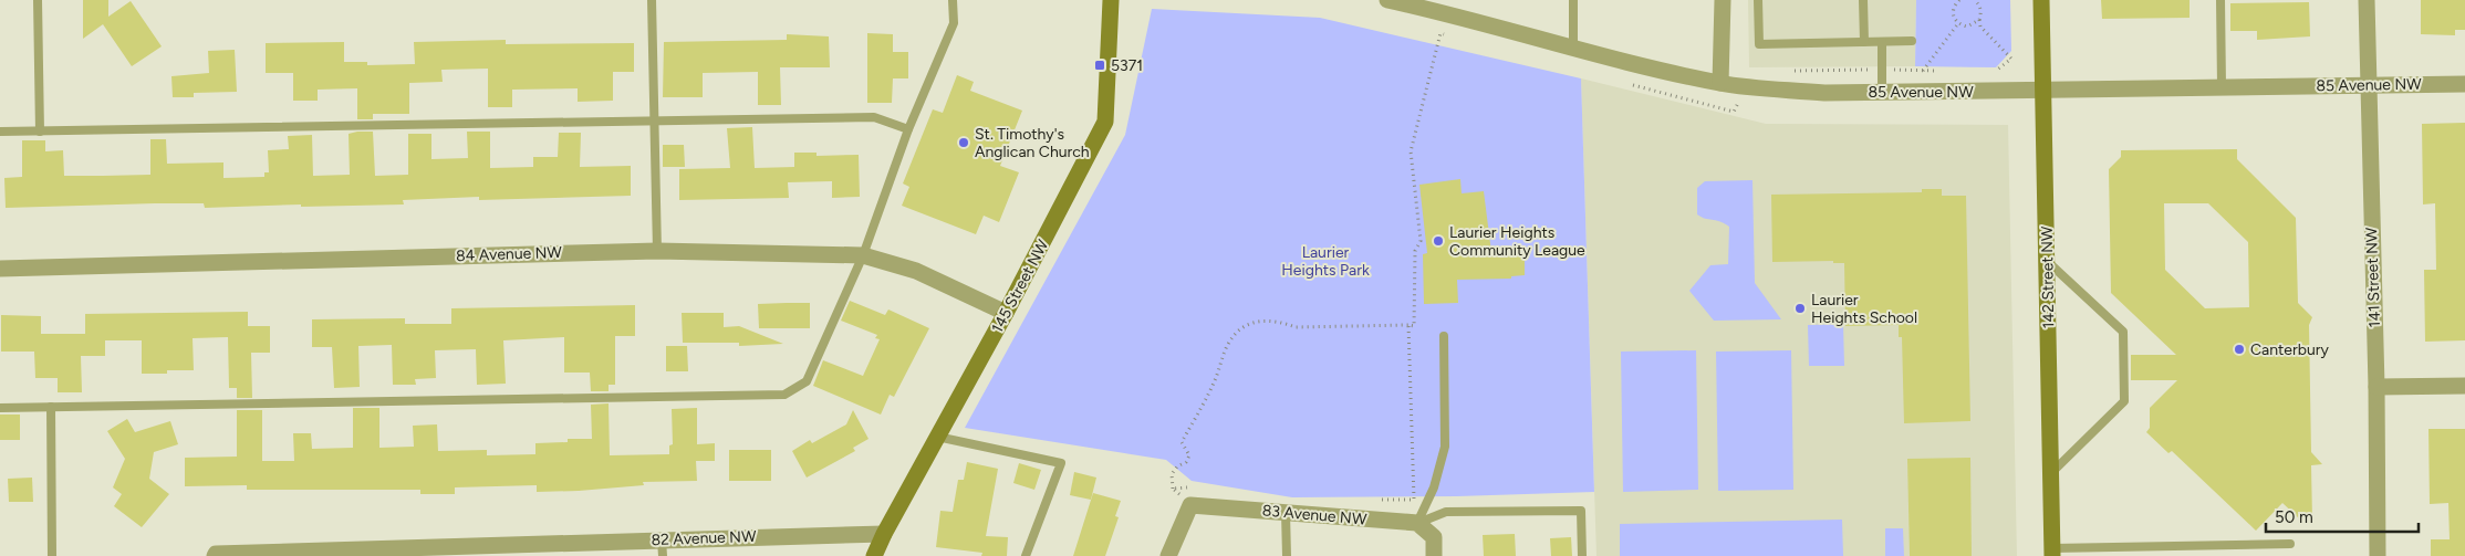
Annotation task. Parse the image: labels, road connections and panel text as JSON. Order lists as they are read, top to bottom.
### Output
{
  "streets": {
    "street": [
      "85 Avenue NW",
      "84 Avenue NW",
      "142 Street NW",
      "141 Street NW",
      "145 Street NW",
      "83 Avenue NW",
      "82 Avenue NW"
    ]
  },
  "crossings": [
    ["85 Avenue NW", "142 Street NW"],
    ["85 Avenue NW", "141 Street NW"],
    ["84 Avenue NW", "145 Street NW"],
    ["145 Street NW", "82 Avenue NW"]
  ],
  "parks": ["Laurier Heights Park"],
  "places": {
    "transit": ["5371"],
    "other": [
      "St. Timothy's Anglican Church",
      "Laurier Heights Community League",
      "Laurier Heights School",
      "Canterbury"
    ]
  },
  "scale_bar": "50 m"
}
